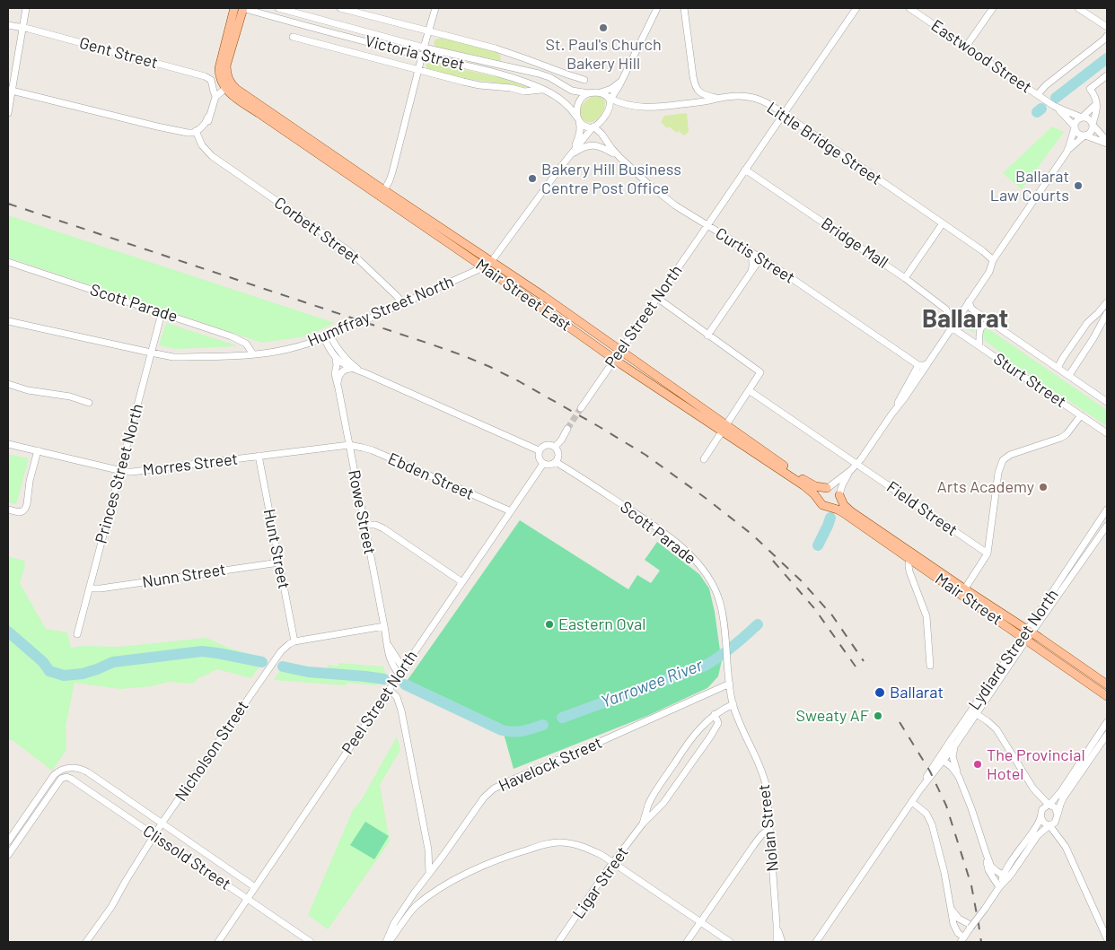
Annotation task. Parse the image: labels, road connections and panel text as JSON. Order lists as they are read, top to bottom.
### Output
{
  "streets": {
    "main road": ["Mair Street East", "Mair Street"],
    "street": [
      "Gent Street",
      "Victoria Street",
      "Eastwood Street",
      "Little Bridge Street",
      "Corbett Street",
      "Bridge Mall",
      "Curtis Street",
      "Scott Parade",
      "Humffray Street North",
      "Peel Street North",
      "Sturt Street",
      "Morres Street",
      "Princes Street North",
      "Ebden Street",
      "Field Street",
      "Rowe Street",
      "Hunt Street",
      "Nunn Street",
      "Lydiard Street North",
      "Nicholson Street",
      "Havelock Street",
      "Nolan Street",
      "Clissold Street",
      "Ligar Street"
    ]
  },
  "crossings": [
    ["Victoria Street", "Little Bridge Street"],
    ["Victoria Street", "Curtis Street"],
    ["Victoria Street", "Humffray Street North"],
    ["Little Bridge Street", "Curtis Street"],
    ["Little Bridge Street", "Humffray Street North"],
    ["Little Bridge Street", "Peel Street North"],
    ["Corbett Street", "Humffray Street North"],
    ["Bridge Mall", "Peel Street North"],
    ["Bridge Mall", "Sturt Street"],
    ["Curtis Street", "Humffray Street North"],
    ["Curtis Street", "Peel Street North"],
    ["Mair Street East", "Humffray Street North"],
    ["Mair Street East", "Peel Street North"],
    ["Mair Street East", "Mair Street"],
    ["Scott Parade", "Humffray Street North"],
    ["Scott Parade", "Peel Street North"],
    ["Scott Parade", "Princes Street North"],
    ["Scott Parade", "Havelock Street"],
    ["Scott Parade", "Nolan Street"],
    ["Humffray Street North", "Princes Street North"],
    ["Peel Street North", "Ebden Street"],
    ["Peel Street North", "Rowe Street"],
    ["Peel Street North", "Clissold Street"],
    ["Morres Street", "Princes Street North"],
    ["Morres Street", "Ebden Street"],
    ["Morres Street", "Rowe Street"],
    ["Morres Street", "Hunt Street"],
    ["Princes Street North", "Nunn Street"],
    ["Ebden Street", "Rowe Street"],
    ["Hunt Street", "Nunn Street"],
    ["Hunt Street", "Nicholson Street"],
    ["Mair Street", "Lydiard Street North"],
    ["Nicholson Street", "Clissold Street"],
    ["Havelock Street", "Nolan Street"],
    ["Nolan Street", "Ligar Street"]
  ],
  "districts": ["Ballarat"],
  "water": ["Yarrowee River"],
  "places": [
    "St. Paul's Church Bakery Hill",
    "Bakery Hill Business Centre Post Office",
    "Ballarat Law Courts",
    "Arts Academy",
    "Eastern Oval",
    "Ballarat",
    "Sweaty AF",
    "The Provincial Hotel"
  ]
}
